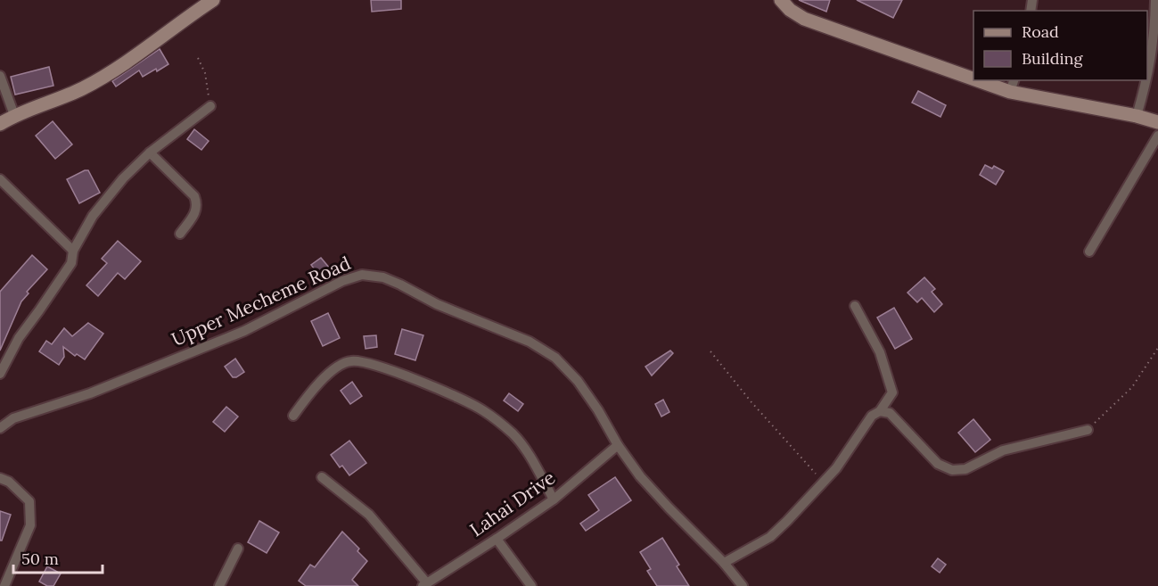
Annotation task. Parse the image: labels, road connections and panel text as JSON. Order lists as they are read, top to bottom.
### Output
{
  "streets": {
    "street": ["Upper Mecheme Road", "Lahai Drive"]
  },
  "crossings": [
    ["Upper Mecheme Road", "Lahai Drive"]
  ],
  "legend": ["Road", "Building"],
  "scale_bar": "50 m"
}
